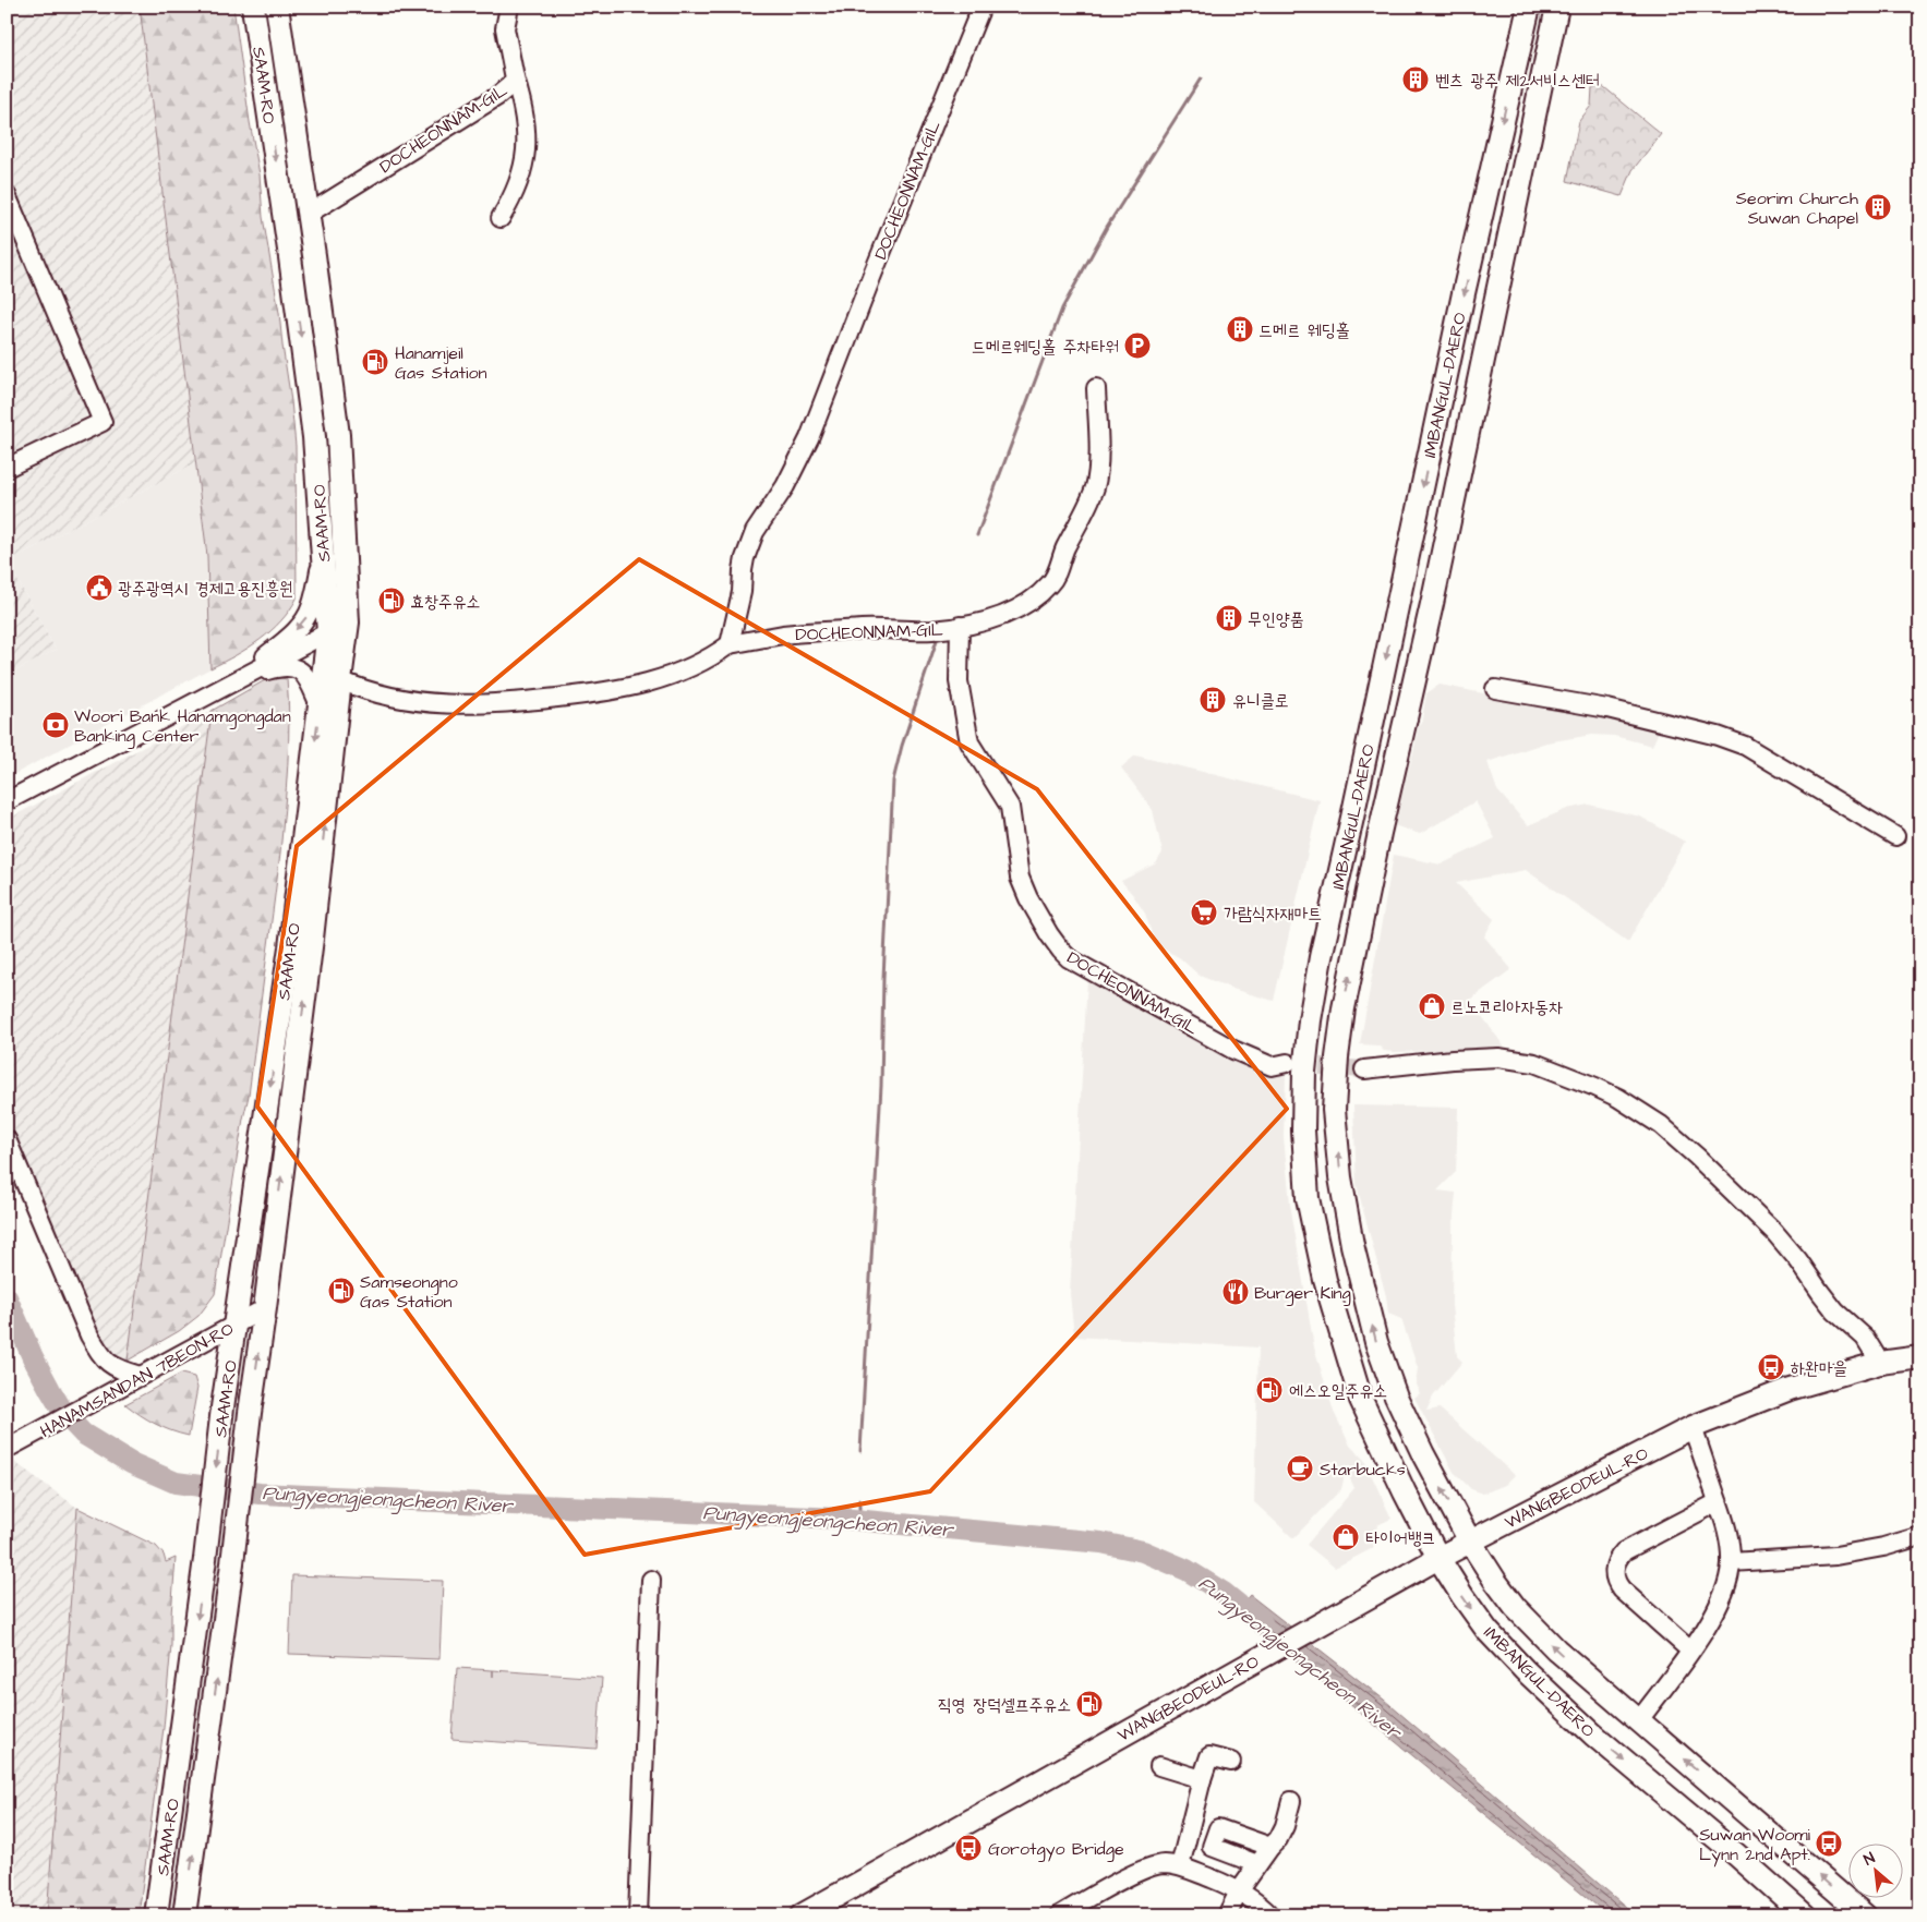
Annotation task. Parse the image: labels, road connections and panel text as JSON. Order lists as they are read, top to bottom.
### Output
{
  "streets": {
    "main road": ["SAAM-RO", "IMBANGUL-DAERO", "WANGBEODEUL-RO"],
    "street": ["DOCHEONNAM-GIL", "HANAMSANDAN 7BEON-RO"]
  },
  "crossings": [
    ["SAAM-RO", "DOCHEONNAM-GIL"],
    ["SAAM-RO", "HANAMSANDAN 7BEON-RO"],
    ["IMBANGUL-DAERO", "WANGBEODEUL-RO"]
  ],
  "water": ["Pungyeongjeongcheon River"],
  "places": {
    "building": [
      "벤츠 광주 제2서비스센터",
      "Seorim Church Suwan Chapel",
      "드메르 웨딩홀",
      "무인양품",
      "유니클로"
    ],
    "parking": ["드메르웨딩홀 주차타워"],
    "fuel station": [
      "Hanamjeil Gas Station",
      "효창주유소",
      "Samseongno Gas Station",
      "에스오일주유소",
      "직영 장덕셀프주유소"
    ],
    "public building": ["광주광역시 경제고용진흥원"],
    "bank": ["Woori Bank Hanamgongdan Banking Center"],
    "supermarket": ["가람식자재마트"],
    "shop": ["르노코리아자동차", "타이어뱅크"],
    "restaurant": ["Burger King"],
    "bus stop": ["하완마을", "Suwan Woomi Lynn 2nd Apt.", "Gorotgyo Bridge"],
    "cafe": ["Starbucks"]
  },
  "north": "top left"
}
